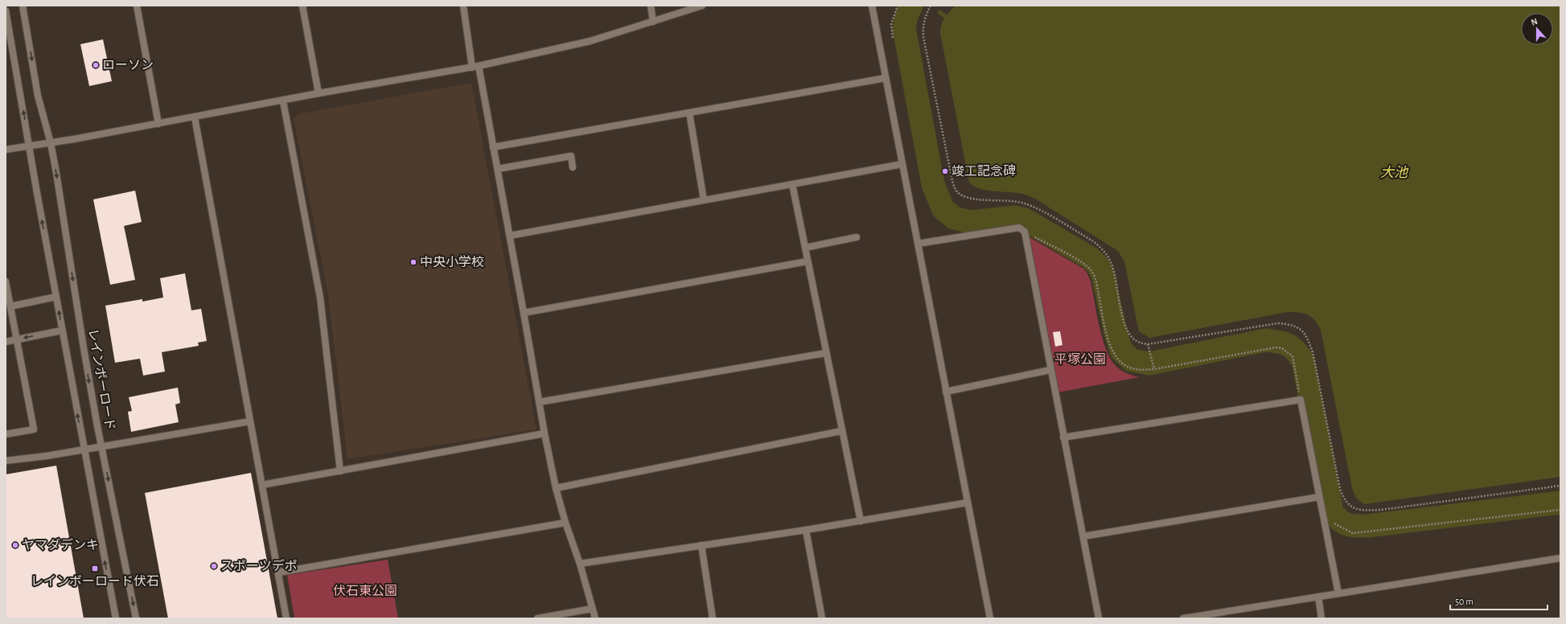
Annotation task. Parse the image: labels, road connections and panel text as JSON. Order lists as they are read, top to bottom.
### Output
{
  "streets": {
    "street": ["レインボーロード"]
  },
  "water": ["大池"],
  "parks": ["平塚公園", "伏石東公園"],
  "places": {
    "other": [
      "ローソン",
      "竣工記念碑",
      "中央小学校",
      "ヤマダデンキ",
      "スポーツデポ"
    ],
    "transit": ["レインボーロード伏石"]
  },
  "scale_bar": "50 m",
  "north": "top"
}
